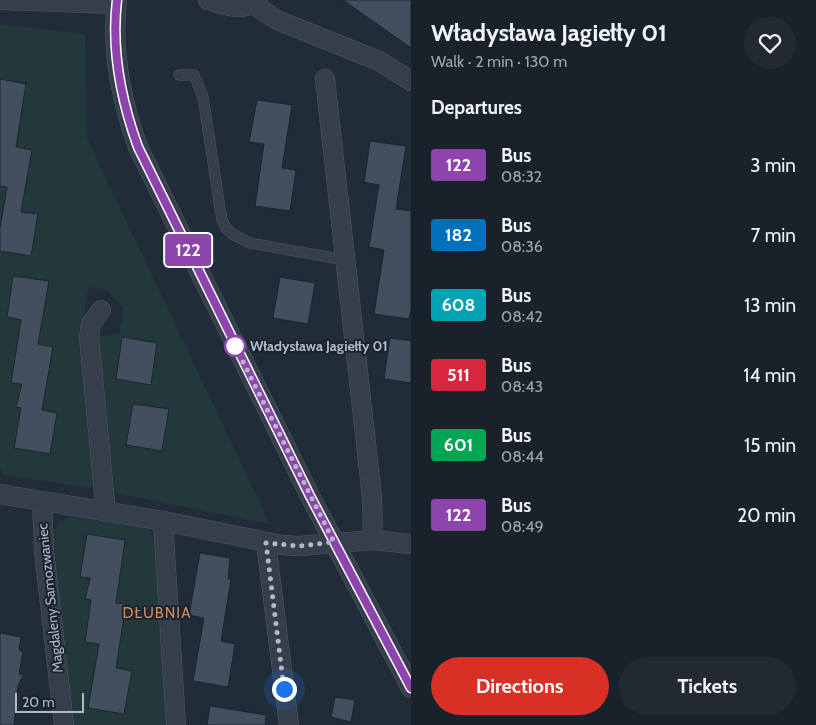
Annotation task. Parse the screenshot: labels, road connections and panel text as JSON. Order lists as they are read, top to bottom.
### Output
{
  "streets": {
    "street": ["Magdaleny Samozwaniec"]
  },
  "districts": ["DŁUBNIA"],
  "places": ["Władysława Jagiełły 01"],
  "lines": ["bus line 122"],
  "scale_bar": "20 m",
  "page": {
    "on_map": "122",
    "heading": [
      ["Władysława Jagiełły 01", "Walk · 2 min · 130 m"],
      "Departures"
    ],
    "list": [
      {
        "mark": "122",
        "name": "Bus",
        "note": "08:32",
        "value": "3 min"
      },
      {
        "mark": "182",
        "name": "Bus",
        "note": "08:36",
        "value": "7 min"
      },
      {
        "mark": "608",
        "name": "Bus",
        "note": "08:42",
        "value": "13 min"
      },
      {
        "mark": "511",
        "name": "Bus",
        "note": "08:43",
        "value": "14 min"
      },
      {
        "mark": "601",
        "name": "Bus",
        "note": "08:44",
        "value": "15 min"
      },
      {
        "mark": "122",
        "name": "Bus",
        "note": "08:49",
        "value": "20 min"
      }
    ],
    "buttons": ["Directions", "Tickets"],
    "scale": "20 m"
  }
}
